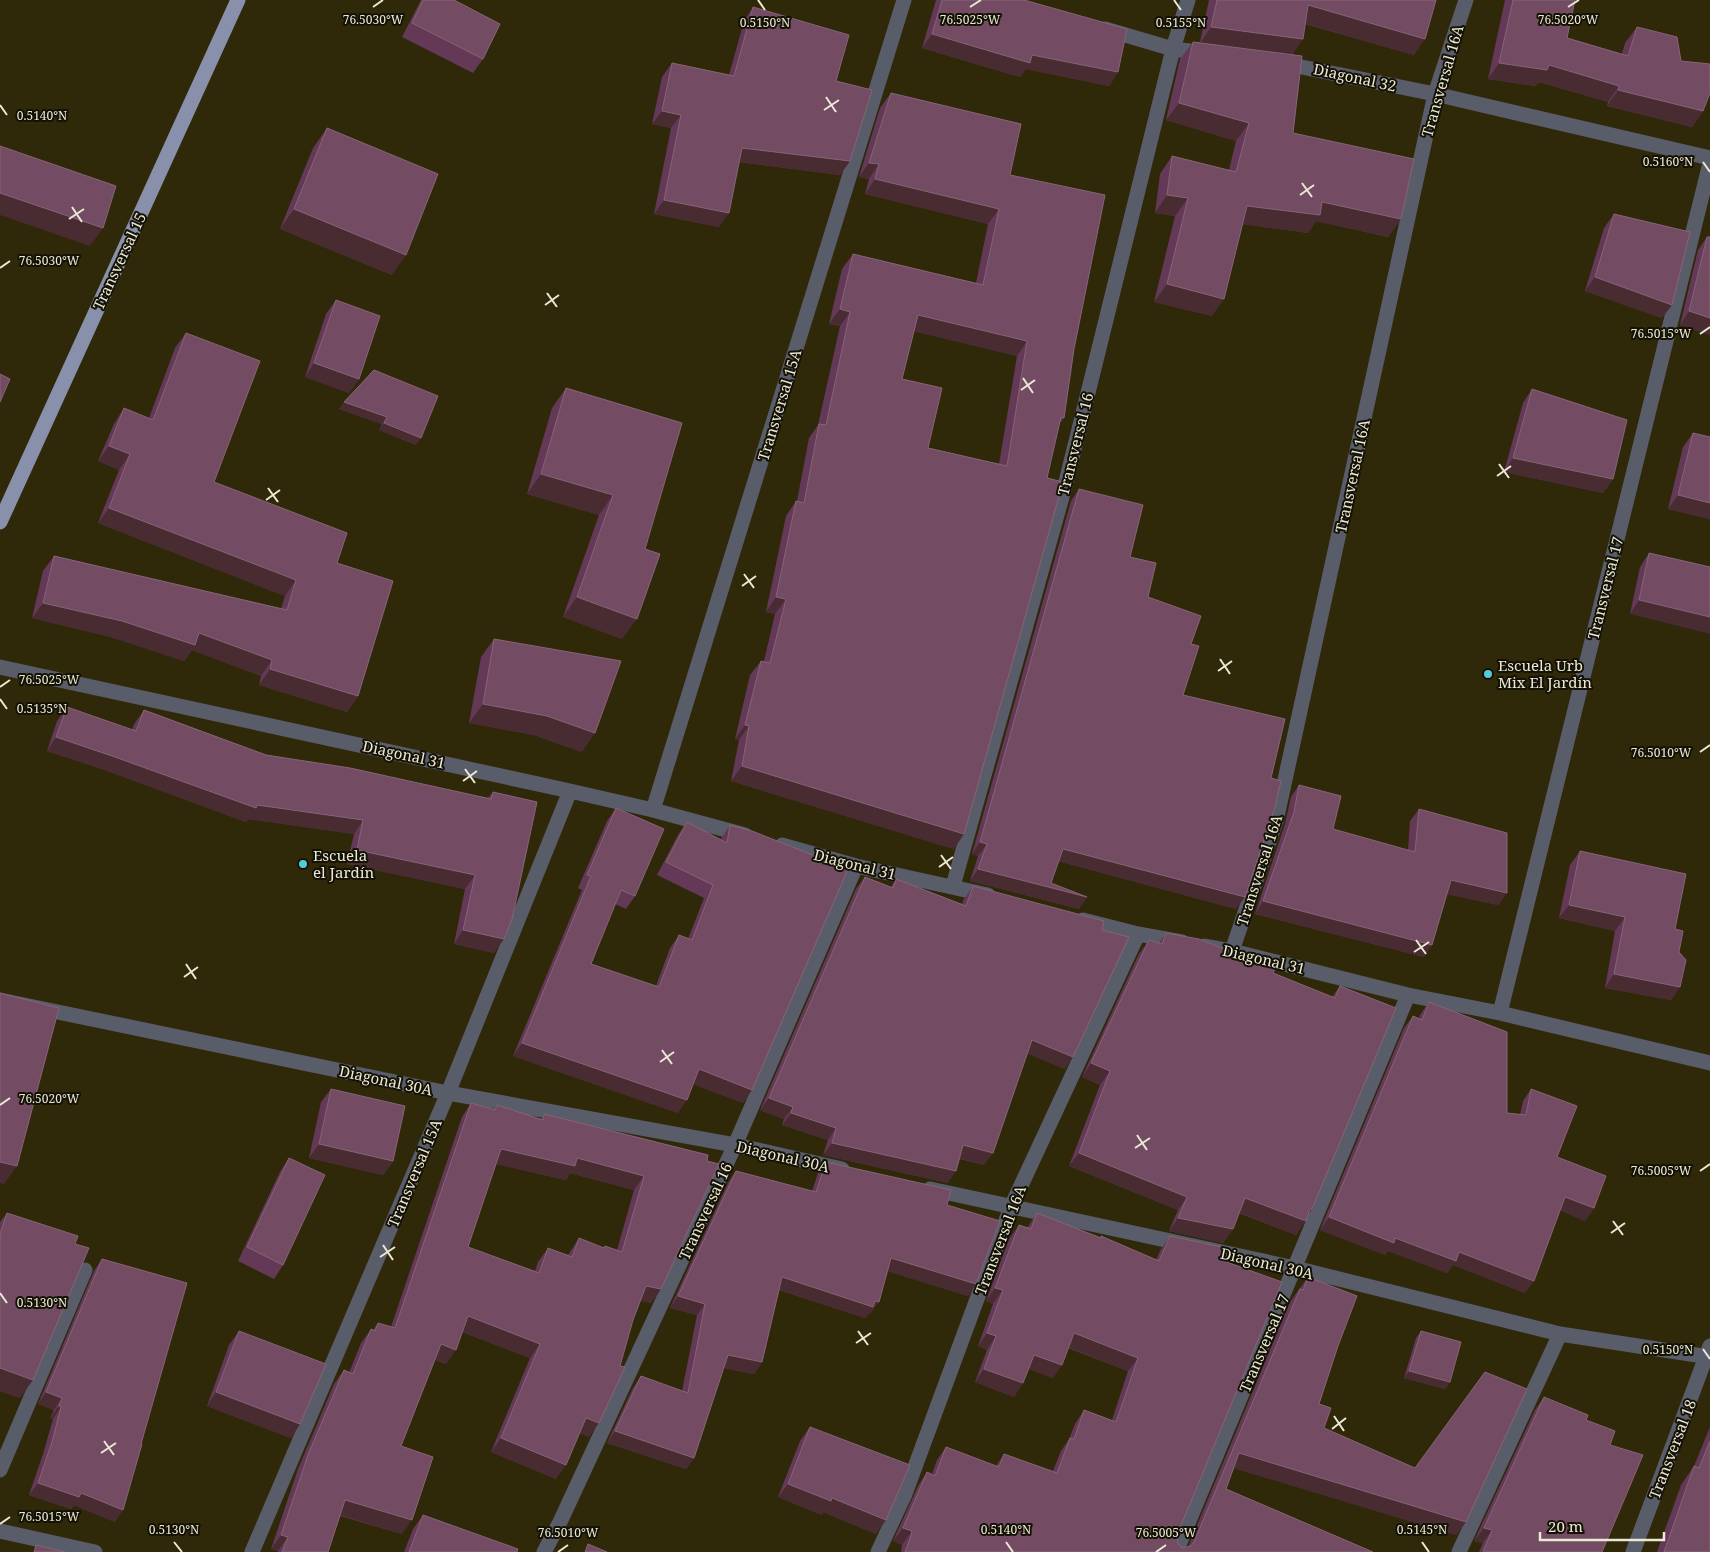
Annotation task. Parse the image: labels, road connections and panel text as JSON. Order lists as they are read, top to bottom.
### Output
{
  "streets": {
    "main road": ["Transversal 15"],
    "street": [
      "Diagonal 32",
      "Transversal 16A",
      "Transversal 15A",
      "Transversal 16",
      "Transversal 17",
      "Diagonal 31",
      "Diagonal 30A",
      "Transversal 18"
    ]
  },
  "crossings": [
    ["Diagonal 32", "Transversal 16A"],
    ["Transversal 16A", "Diagonal 31"],
    ["Transversal 16A", "Diagonal 30A"],
    ["Transversal 15A", "Diagonal 31"],
    ["Transversal 15A", "Diagonal 30A"],
    ["Transversal 16", "Diagonal 31"],
    ["Transversal 16", "Diagonal 30A"],
    ["Transversal 17", "Diagonal 31"],
    ["Transversal 17", "Diagonal 30A"],
    ["Diagonal 30A", "Transversal 18"]
  ],
  "places": ["Escuela Urb Mix El Jardín", "Escuela el Jardín"],
  "scale_bar": "20 m",
  "coordinates": [
    "76.5020°W",
    "76.5025°W",
    "76.5030°W",
    "0.5150°N",
    "0.5155°N",
    "0.5140°N",
    "0.5160°N",
    "76.5015°W",
    "0.5135°N",
    "76.5010°W",
    "76.5005°W",
    "0.5130°N",
    "0.5145°N"
  ]
}
